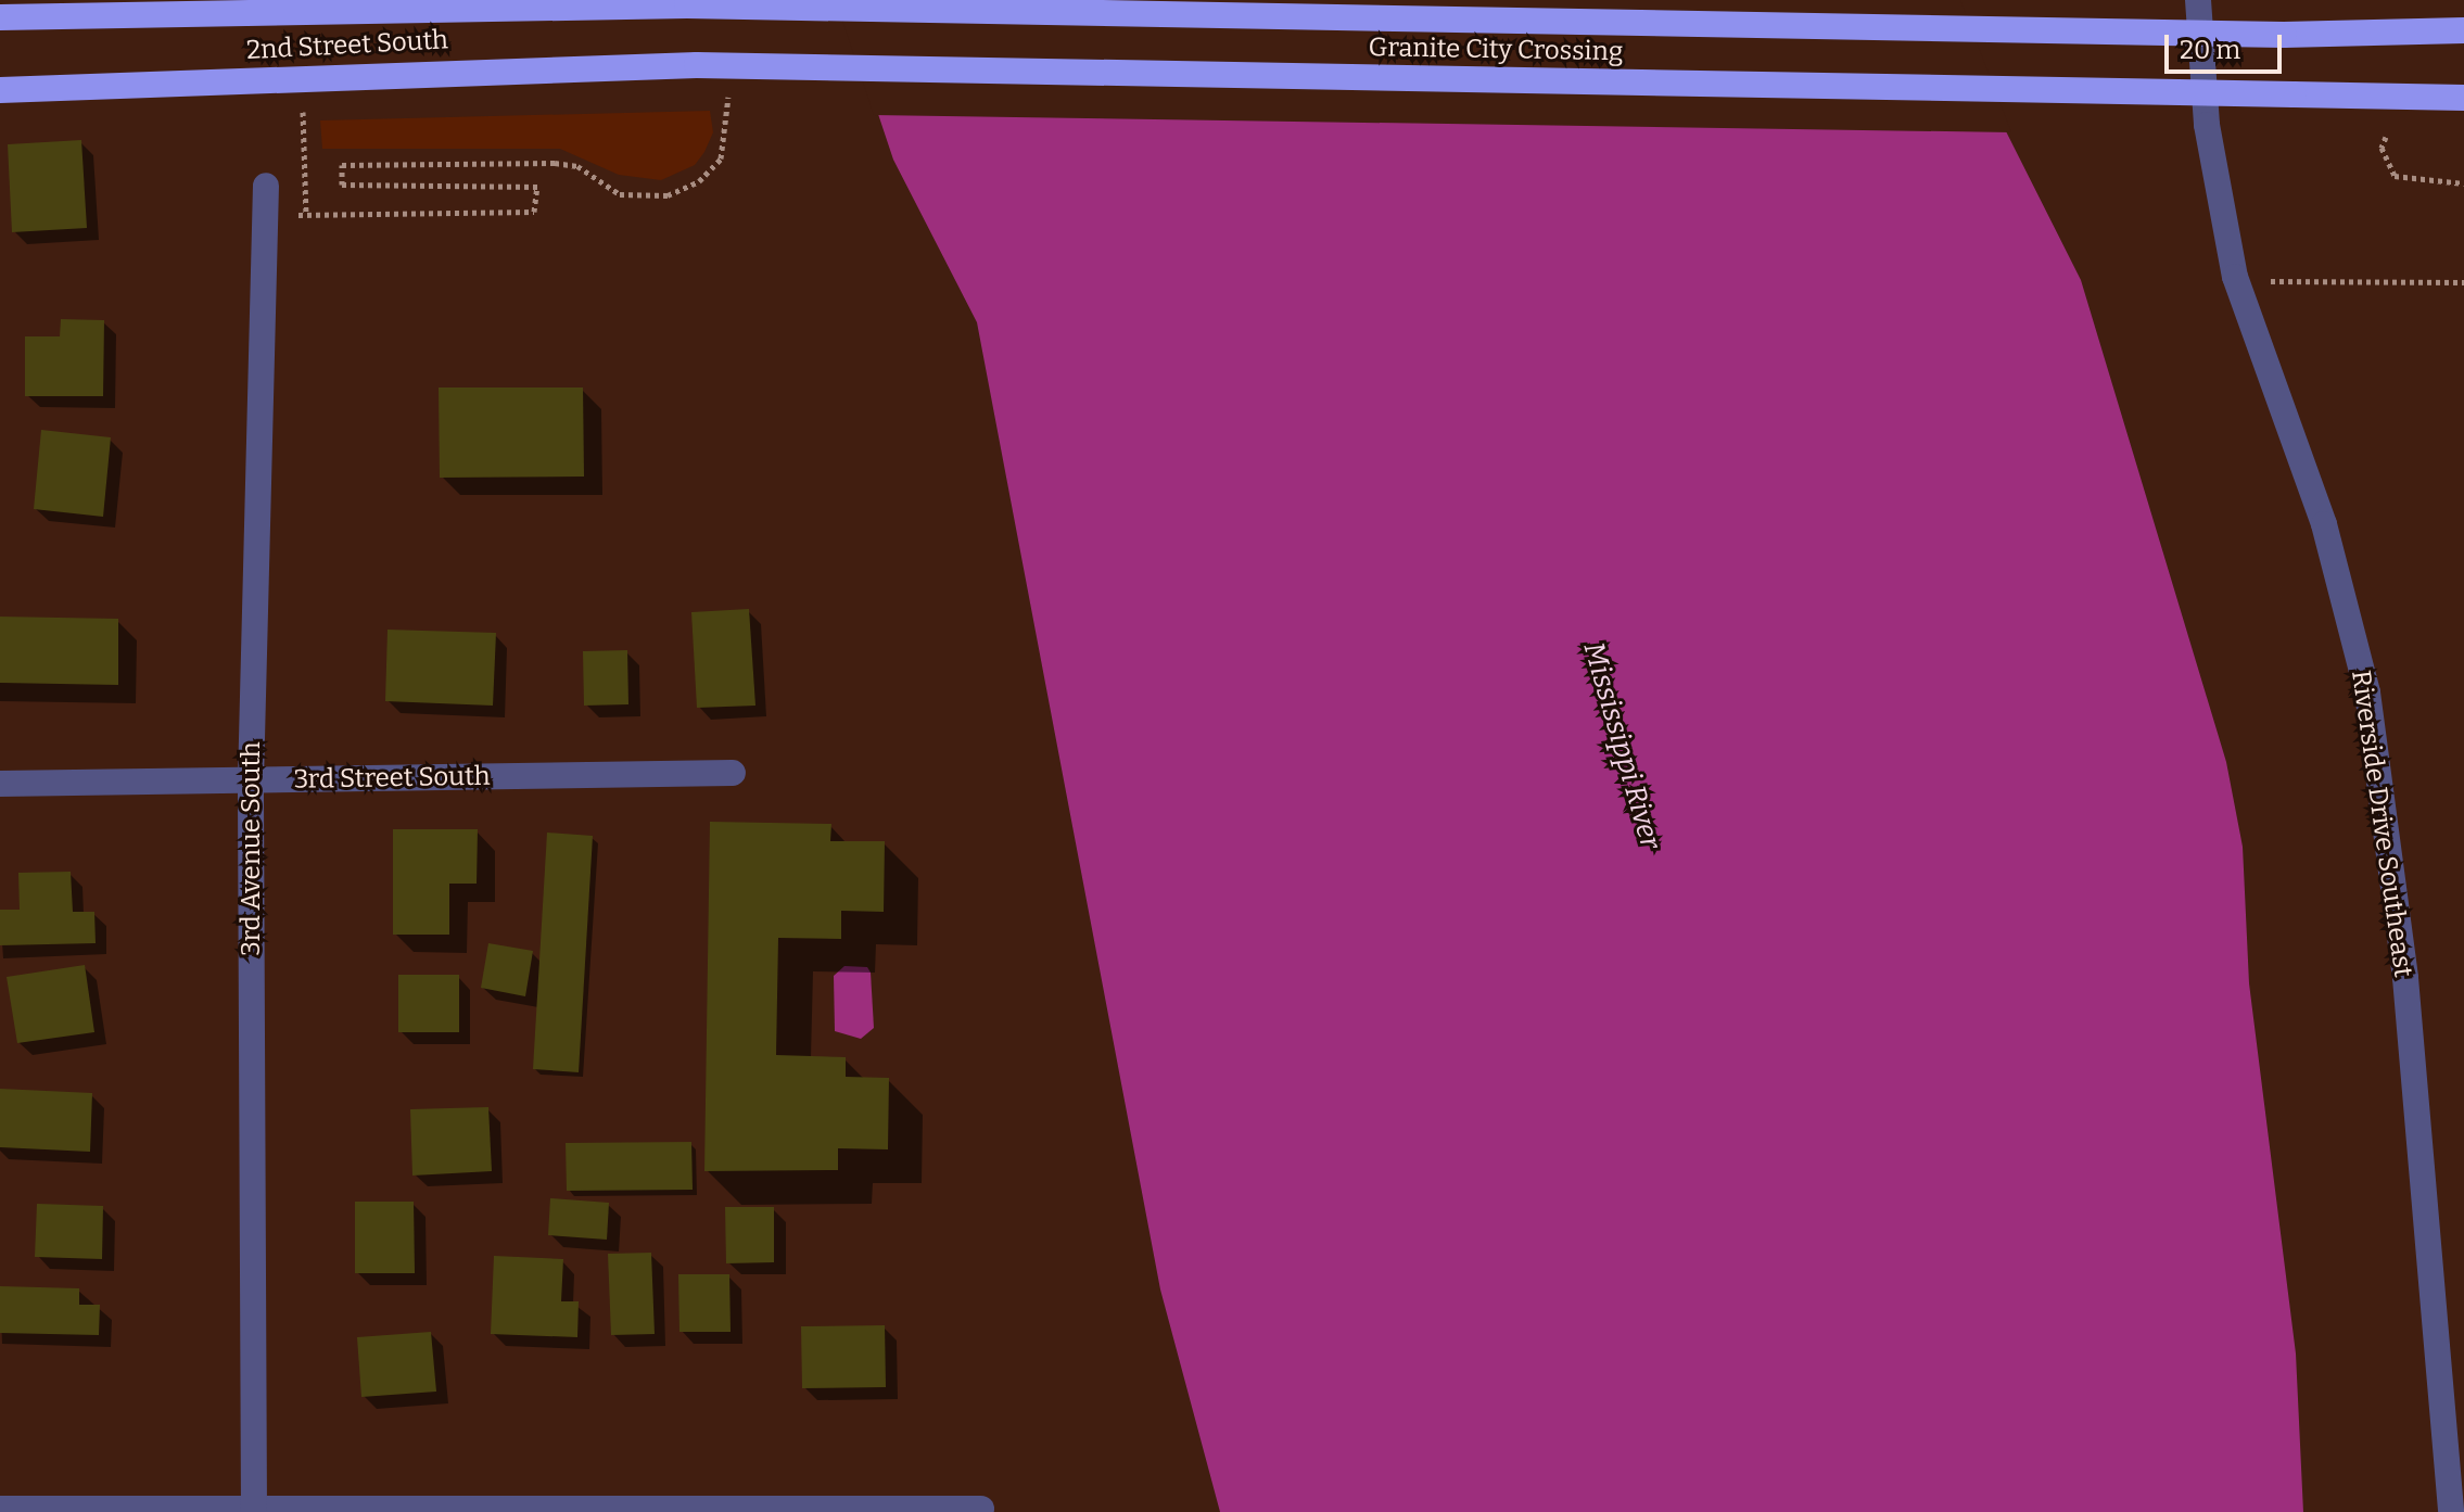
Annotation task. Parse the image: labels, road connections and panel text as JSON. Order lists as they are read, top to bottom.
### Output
{
  "streets": {
    "highway": ["2nd Street South", "Granite City Crossing"],
    "street": ["3rd Street South", "Riverside Drive Southeast", "3rd Avenue South"]
  },
  "crossings": [
    ["2nd Street South", "Granite City Crossing"],
    ["3rd Street South", "3rd Avenue South"]
  ],
  "water": ["Mississippi River"],
  "scale_bar": "20 m"
}
